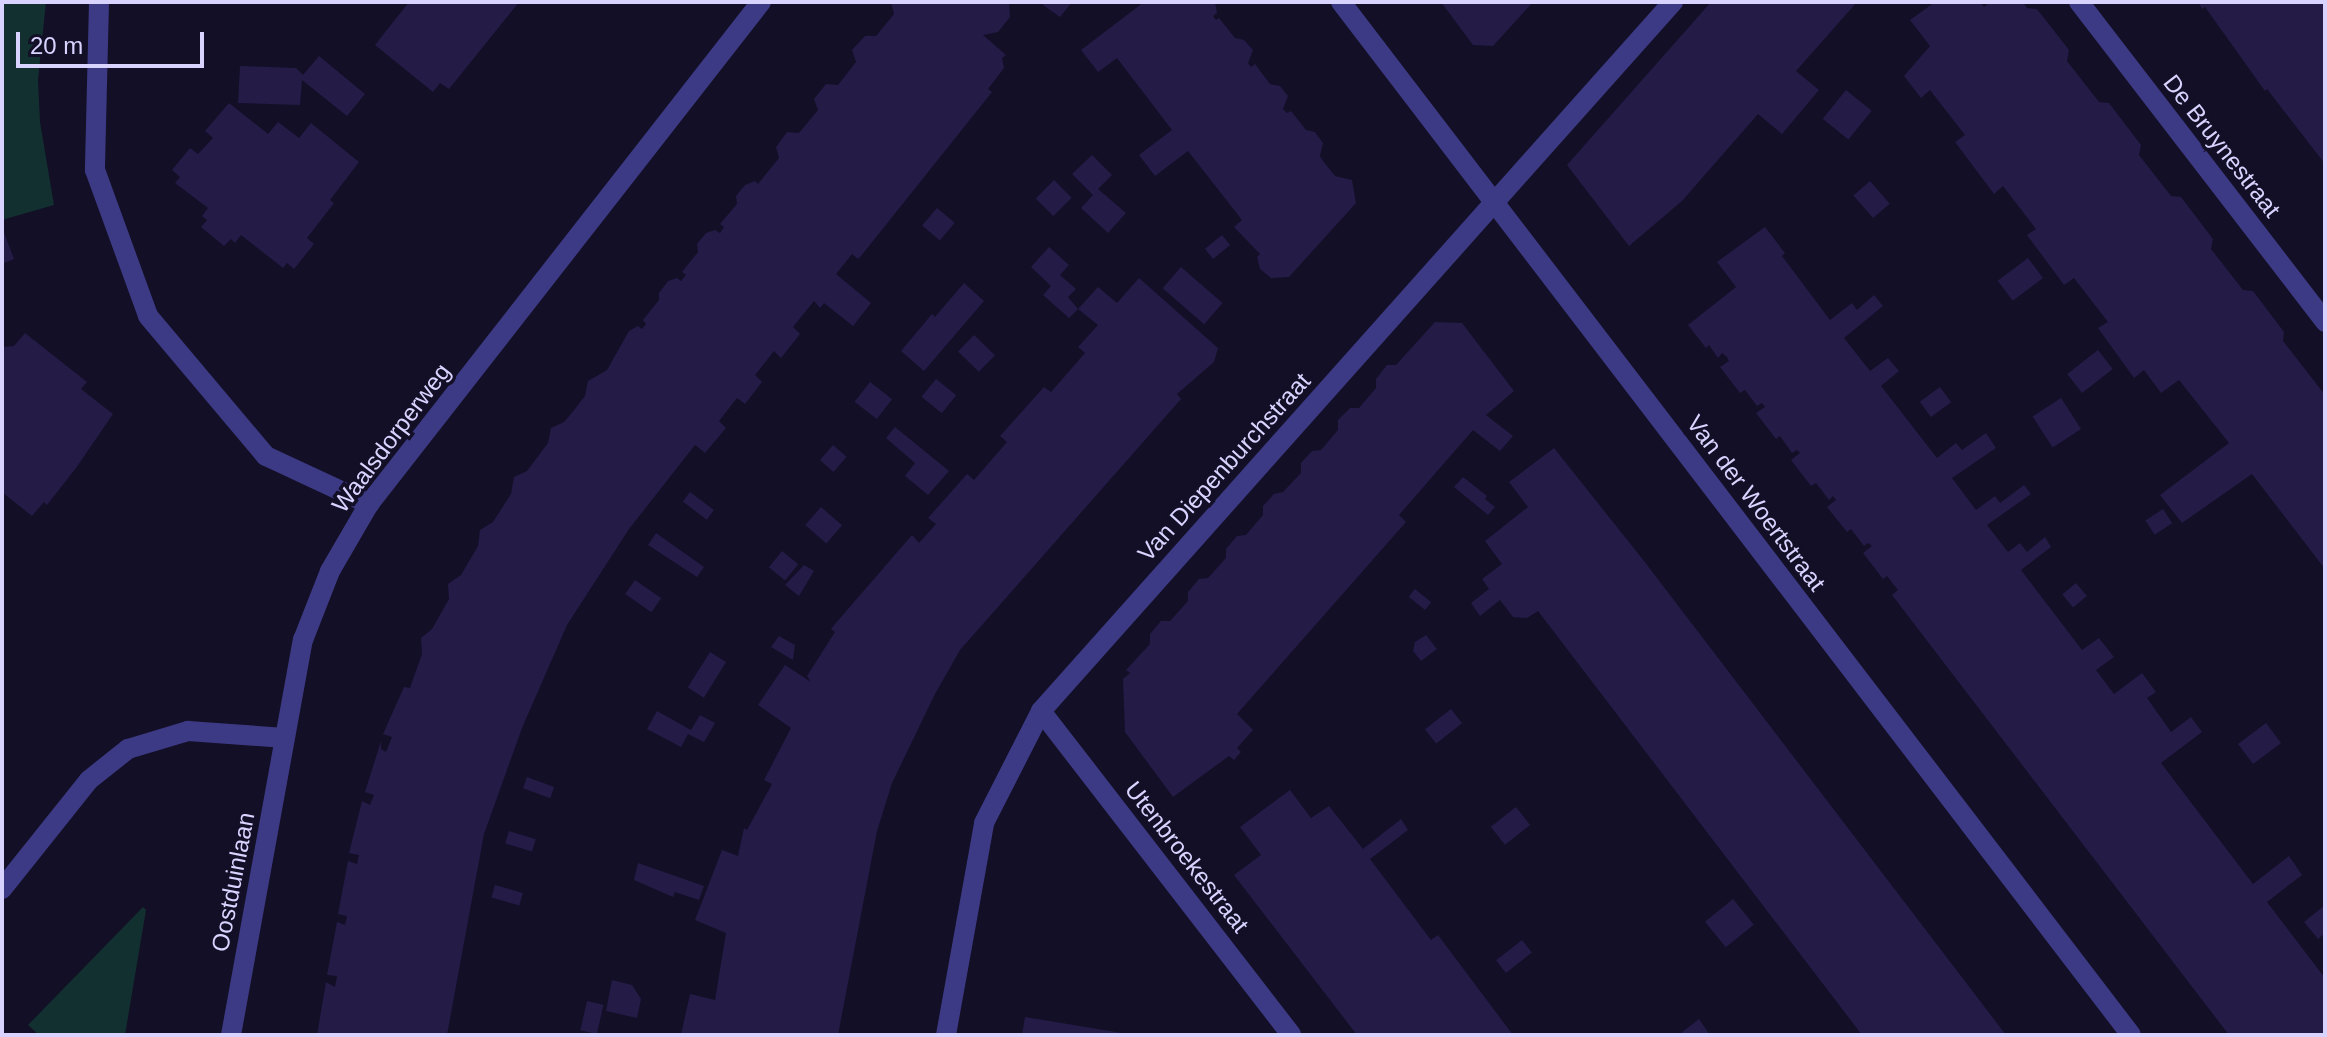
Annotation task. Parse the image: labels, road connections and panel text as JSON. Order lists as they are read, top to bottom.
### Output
{
  "streets": {
    "street": [
      "De Bruynestraat",
      "Waalsdorperweg",
      "Van Diepenburchstraat",
      "Van der Woertstraat",
      "Utenbroekestraat",
      "Oostduinlaan"
    ]
  },
  "crossings": [
    ["Waalsdorperweg", "Oostduinlaan"],
    ["Van Diepenburchstraat", "Van der Woertstraat"],
    ["Van Diepenburchstraat", "Utenbroekestraat"]
  ],
  "scale_bar": "20 m"
}
